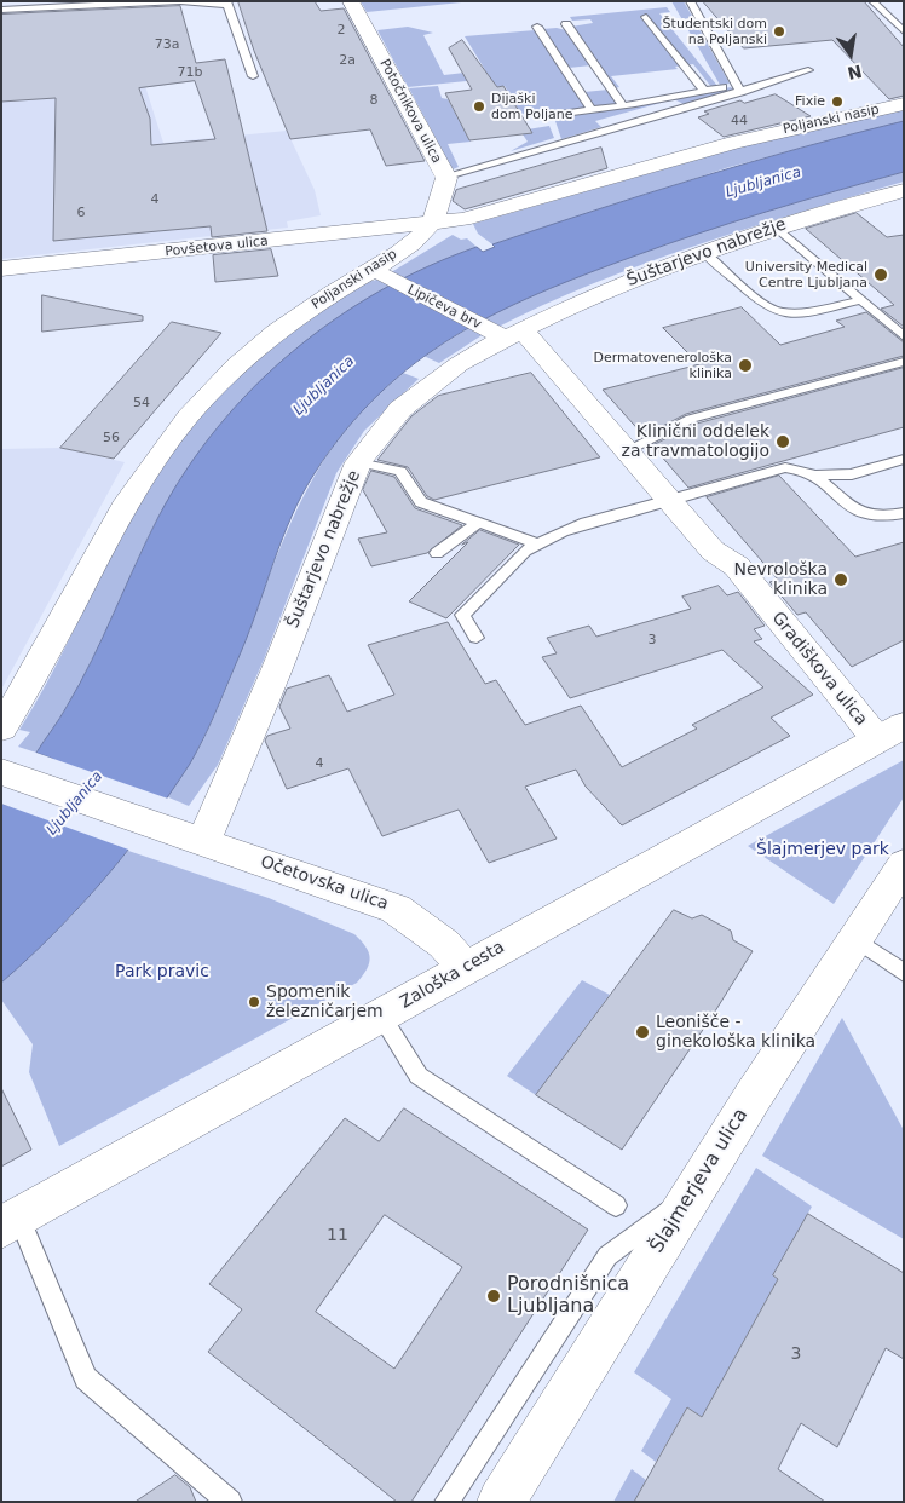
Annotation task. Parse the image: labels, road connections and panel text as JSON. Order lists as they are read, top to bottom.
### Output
{
  "streets": {
    "street": [
      "Potočnikova ulica",
      "Poljanski nasip",
      "Povšetova ulica",
      "Šuštarjevo nabrežje",
      "Lipičeva brv",
      "Gradiškova ulica",
      "Očetovska ulica",
      "Zaloška cesta",
      "Šlajmerjeva ulica"
    ]
  },
  "crossings": [
    ["Potočnikova ulica", "Poljanski nasip"],
    ["Potočnikova ulica", "Povšetova ulica"],
    ["Poljanski nasip", "Povšetova ulica"],
    ["Šuštarjevo nabrežje", "Lipičeva brv"],
    ["Šuštarjevo nabrežje", "Gradiškova ulica"],
    ["Šuštarjevo nabrežje", "Očetovska ulica"],
    ["Lipičeva brv", "Gradiškova ulica"],
    ["Gradiškova ulica", "Zaloška cesta"],
    ["Očetovska ulica", "Zaloška cesta"]
  ],
  "water": ["Ljubljanica"],
  "parks": ["Šlajmerjev park", "Park pravic"],
  "places": [
    "Študentski dom na Poljanski",
    "Fixie",
    "Dijaški dom Poljane",
    "University Medical Centre Ljubljana",
    "Dermatovenerološka klinika",
    "Klinični oddelek za travmatologijo",
    "Nevrološka klinika",
    "Spomenik železničarjem",
    "Leonišče - ginekološka klinika",
    "Porodnišnica Ljubljana"
  ],
  "house_numbers": [
    "2",
    "73a",
    "2a",
    "71b",
    "8",
    "44",
    "4",
    "6",
    "54",
    "56",
    "3",
    "4",
    "11",
    "3"
  ],
  "north": "bottom"
}
